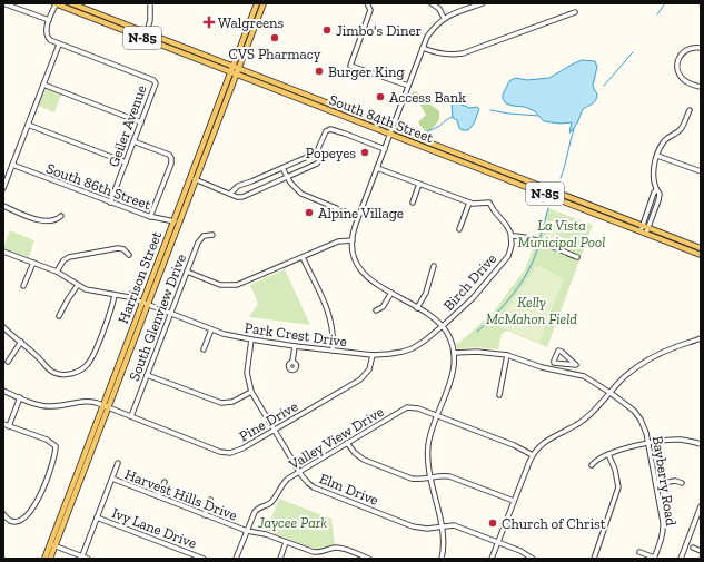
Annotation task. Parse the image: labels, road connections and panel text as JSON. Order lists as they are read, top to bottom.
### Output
{
  "streets": {
    "main road": ["N-85", "South 84th Street", "Harrison Street"],
    "street": [
      "Geiler Avenue",
      "South 86th Street",
      "Birch Drive",
      "South Glenview Drive",
      "Park Crest Drive",
      "Pine Drive",
      "Valley View Drive",
      "Bayberry Road",
      "Elm Drive",
      "Harvest Hills Drive",
      "Ivy Lane Drive"
    ]
  },
  "crossings": [
    ["South 84th Street", "Harrison Street"],
    ["Geiler Avenue", "South 86th Street"],
    ["South 86th Street", "Harrison Street"],
    ["Harrison Street", "Park Crest Drive"],
    ["Harrison Street", "Pine Drive"],
    ["Birch Drive", "Park Crest Drive"],
    ["South Glenview Drive", "Park Crest Drive"],
    ["South Glenview Drive", "Pine Drive"],
    ["Park Crest Drive", "Pine Drive"],
    ["Park Crest Drive", "Elm Drive"],
    ["Pine Drive", "Elm Drive"],
    ["Valley View Drive", "Elm Drive"],
    ["Valley View Drive", "Harvest Hills Drive"]
  ],
  "parks": ["La Vista Municipal Pool", "Kelly McMahon Field", "Jaycee Park"],
  "places": {
    "health": ["Walgreens"],
    "other": [
      "Jimbo's Diner",
      "CVS Pharmacy",
      "Burger King",
      "Access Bank",
      "Popeyes",
      "Alpine Village",
      "Church of Christ"
    ]
  }
}
